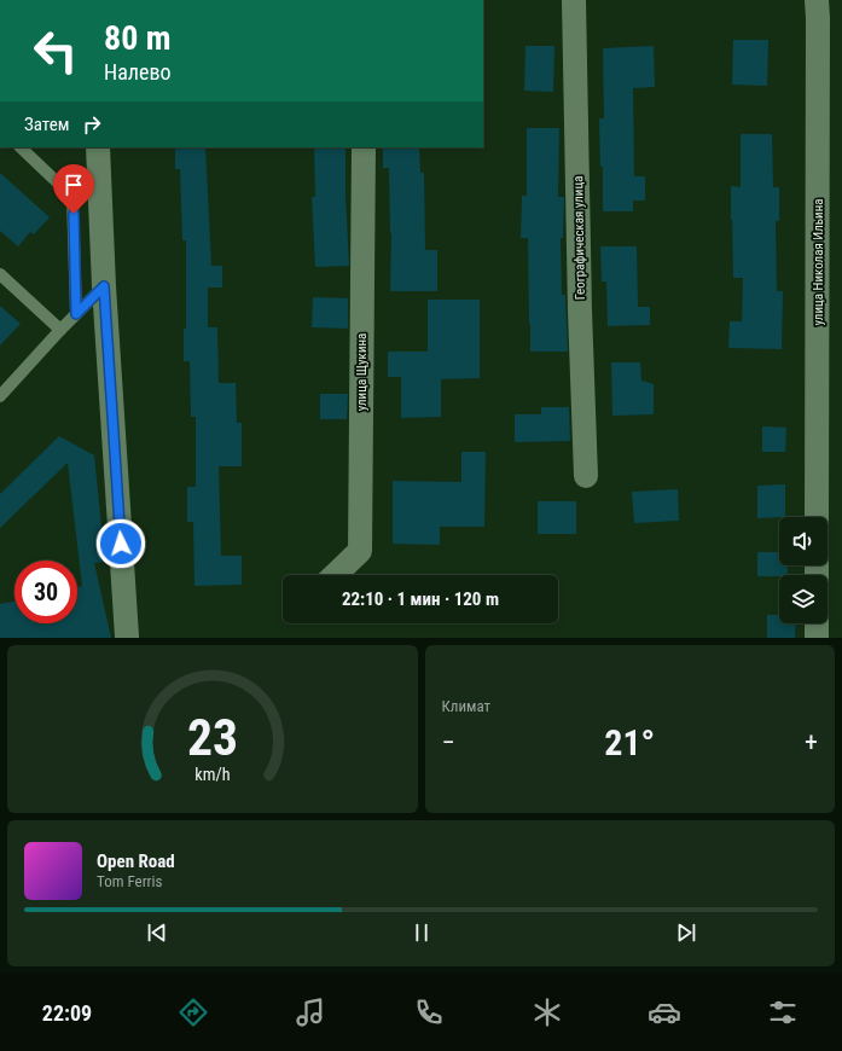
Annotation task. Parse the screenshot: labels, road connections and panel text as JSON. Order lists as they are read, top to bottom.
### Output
{
  "streets": {
    "street": ["Географическая улица", "улица Николая Ильина", "улица Щукина"]
  },
  "page": {
    "turn": ["80 m", "Налево"],
    "then": "Затем",
    "limit": "30",
    "trip": "22:10 · 1 мин · 120 m",
    "tile": "Климат",
    "heat": ["−", "21°", "+"],
    "song": ["Open Road", "Tom Ferris"],
    "tabs": "22:09",
    "gauge": ["23", "km/h"]
  }
}
